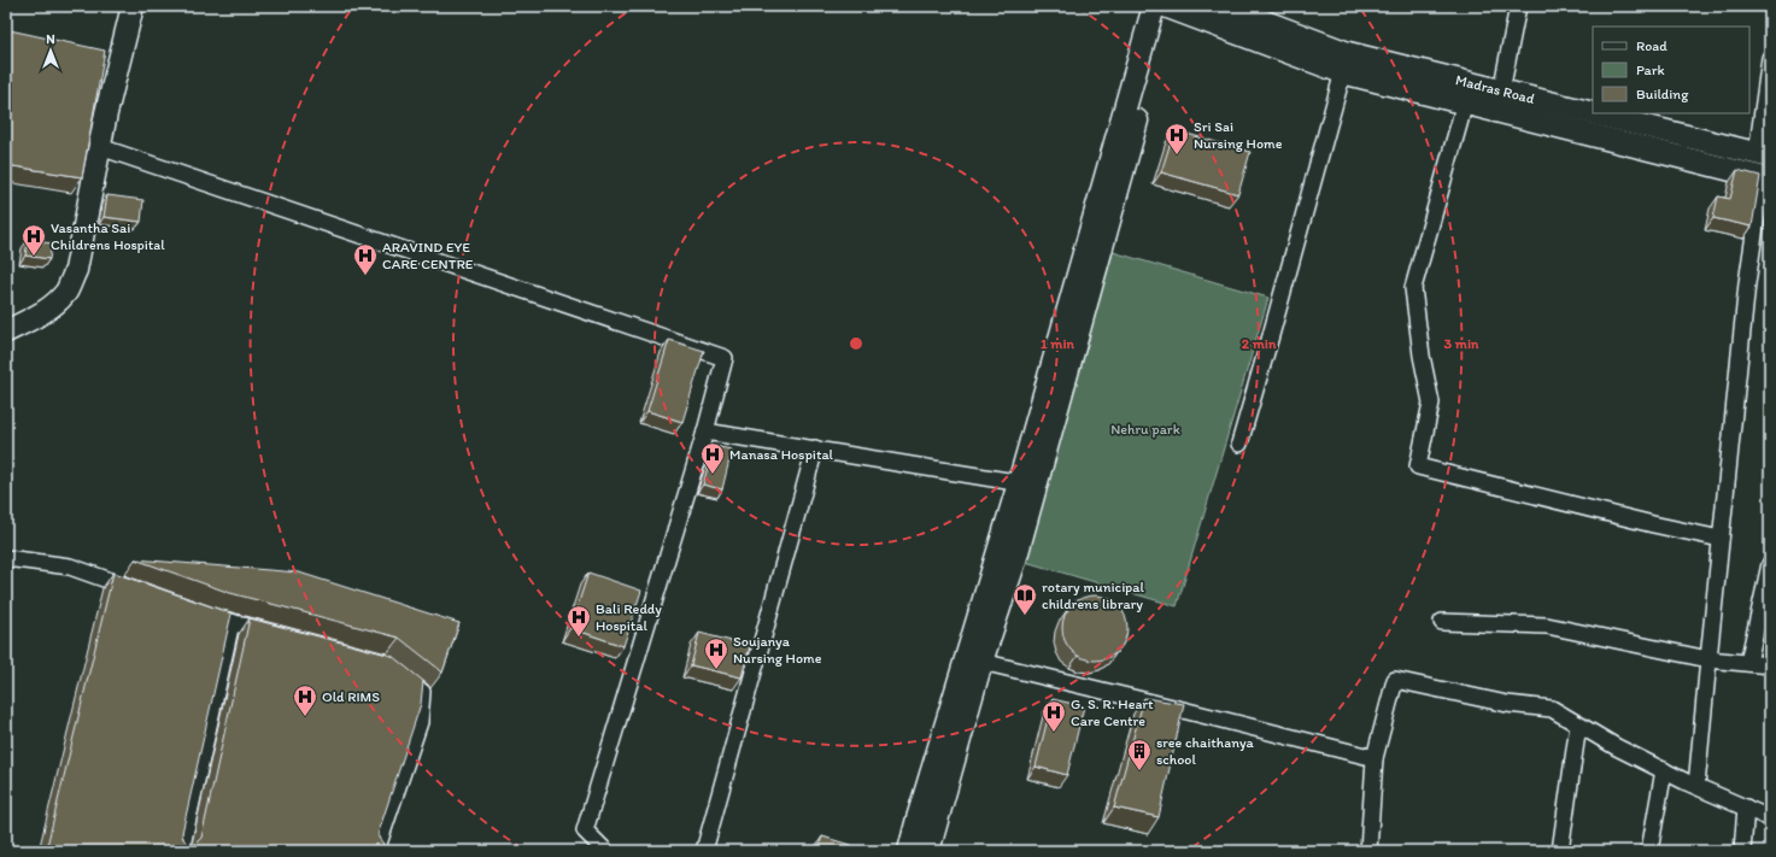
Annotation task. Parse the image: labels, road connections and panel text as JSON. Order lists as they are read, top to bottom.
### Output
{
  "streets": {
    "main road": ["Madras Road"]
  },
  "parks": ["Nehru park"],
  "places": {
    "hospital": [
      "Sri Sai Nursing Home",
      "Vasantha Sai Childrens Hospital",
      "ARAVIND EYE CARE CENTRE",
      "Manasa Hospital",
      "Bali Reddy Hospital",
      "Soujanya Nursing Home",
      "Old RIMS",
      "G. S. R. Heart Care Centre"
    ],
    "library": ["rotary municipal childrens library"],
    "building": ["sree chaithanya school"]
  },
  "legend": ["Road", "Park", "Building"],
  "north": "top",
  "rings": ["1 min", "2 min", "3 min"]
}
